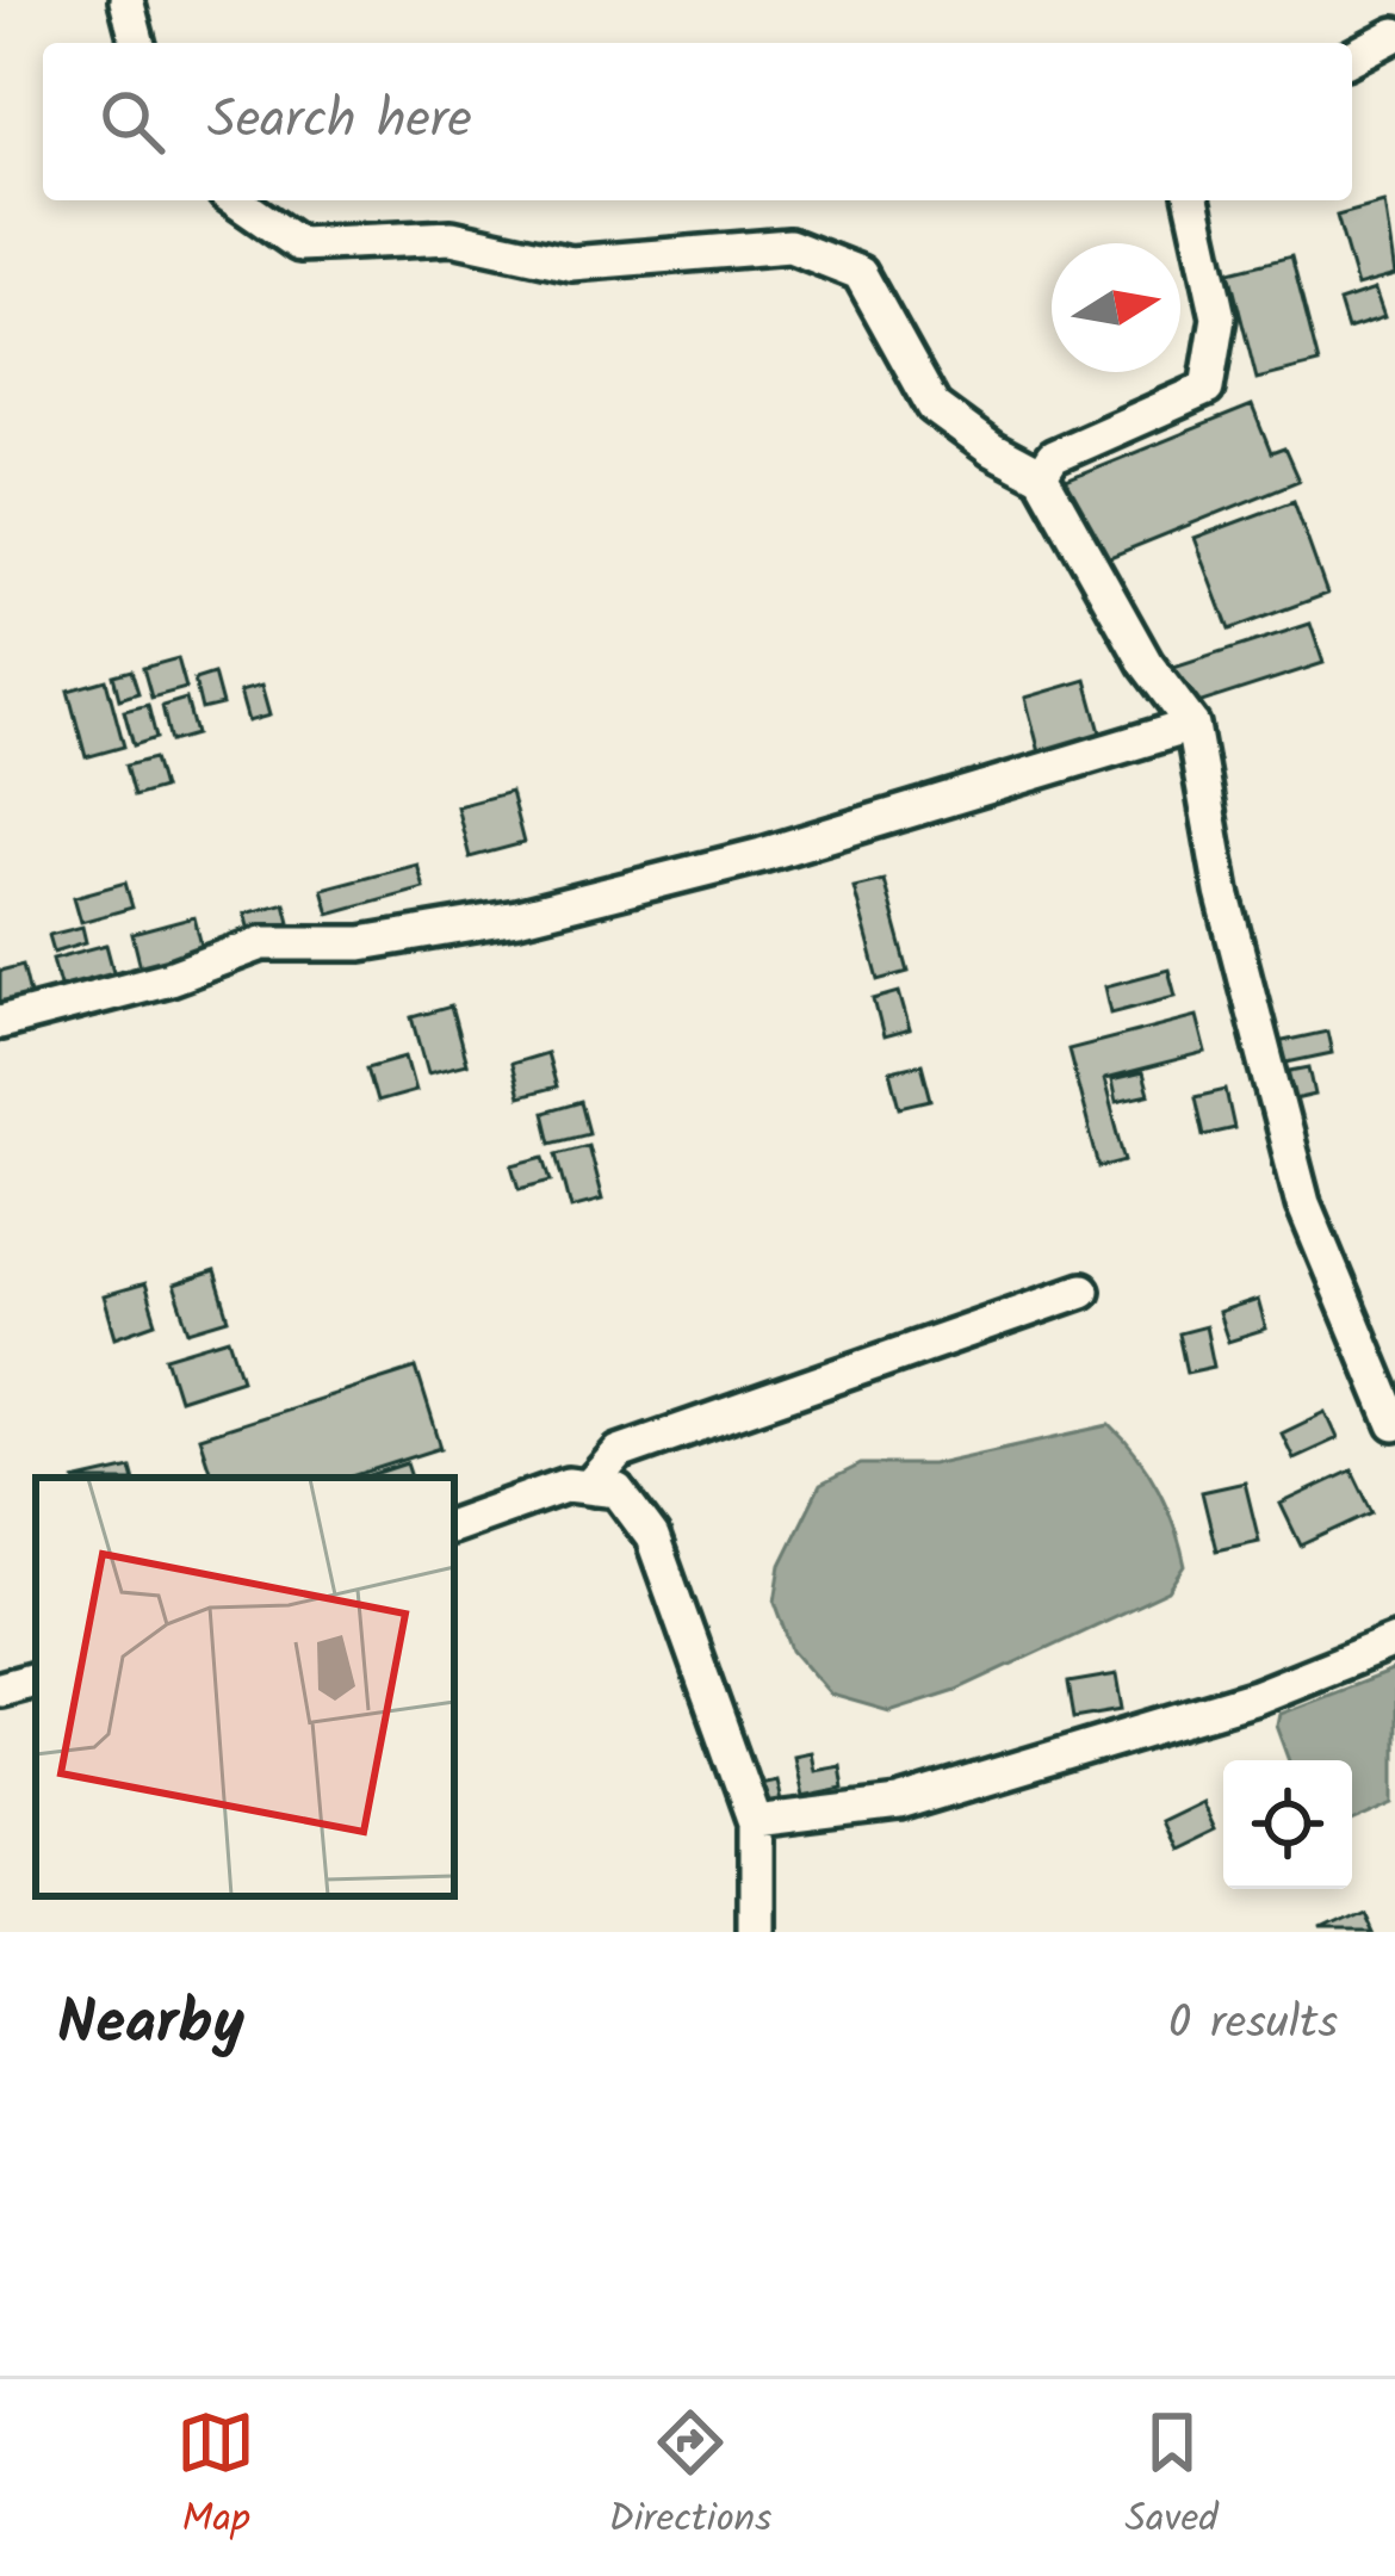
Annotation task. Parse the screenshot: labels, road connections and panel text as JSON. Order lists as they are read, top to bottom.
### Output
{
  "north": "right",
  "page": {
    "search": "Search here",
    "heading": ["Nearby", "0 results"],
    "nav": ["Map", "Directions", "Saved"]
  }
}
